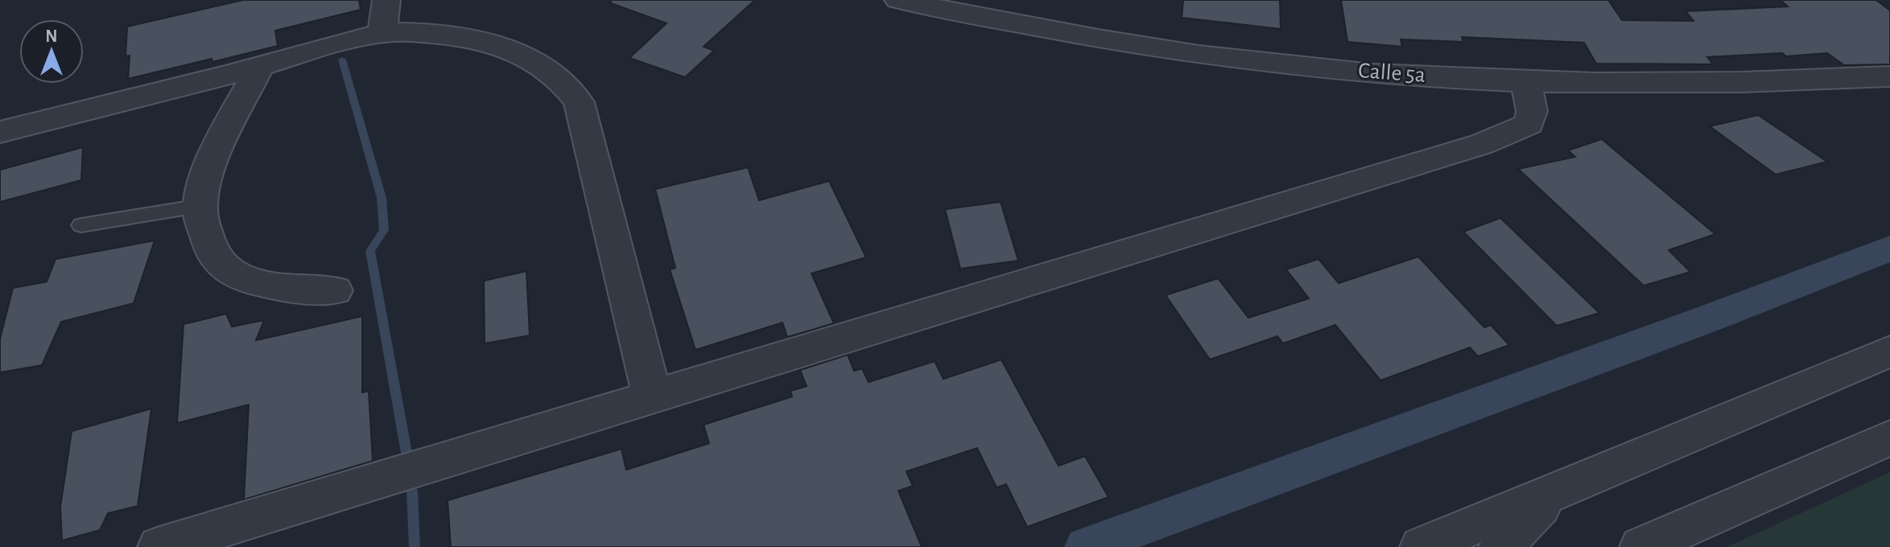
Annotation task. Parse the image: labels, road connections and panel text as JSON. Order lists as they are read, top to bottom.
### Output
{
  "streets": {
    "street": ["Calle 5a"]
  },
  "north": "top"
}
